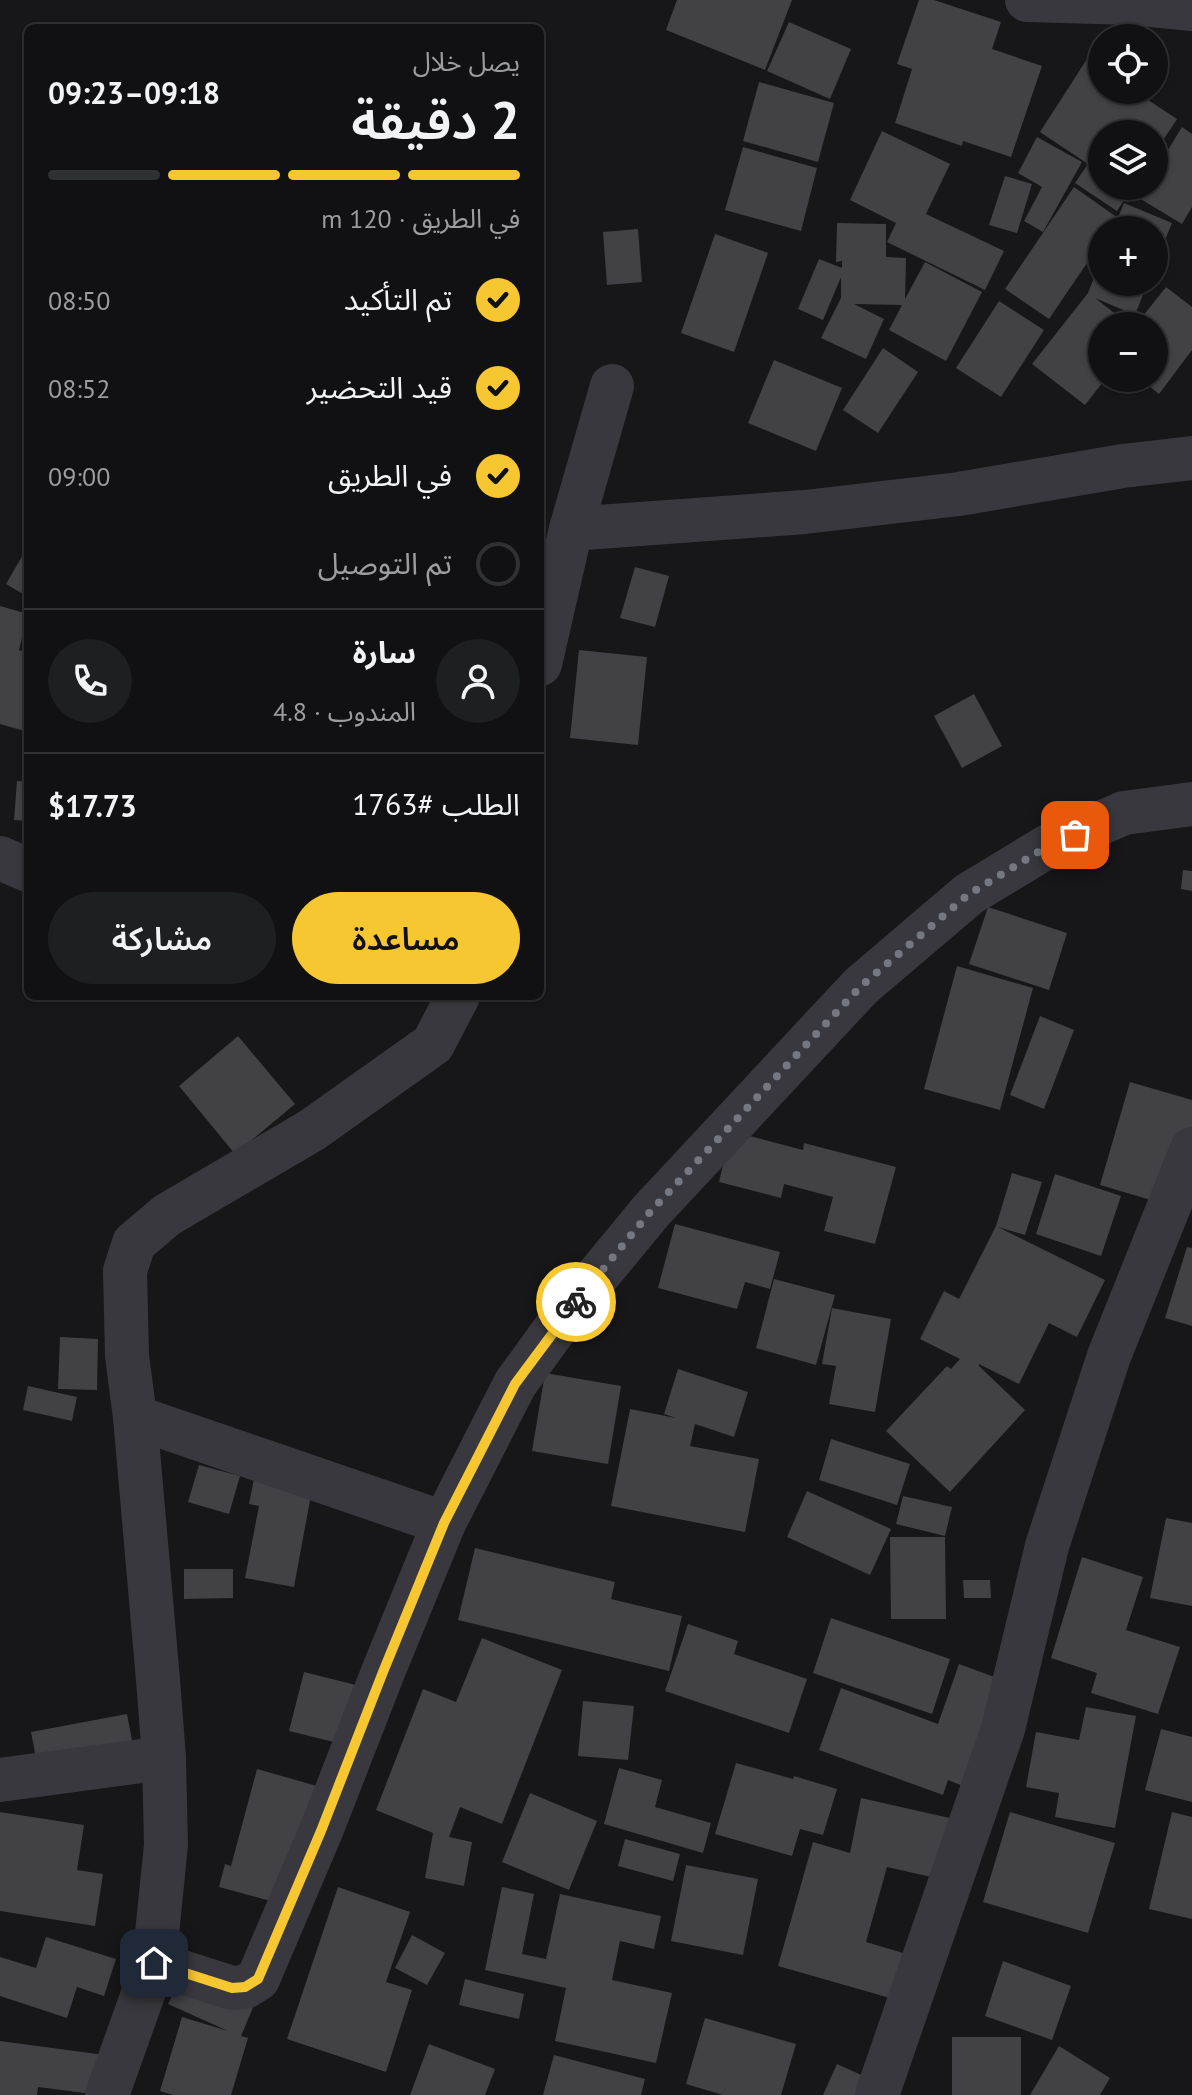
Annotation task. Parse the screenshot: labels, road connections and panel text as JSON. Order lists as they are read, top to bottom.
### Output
{
  "page": {
    "map_buttons": ["+", "−"],
    "heading": ["2 دقيقة", "يصل خلال", "09:18–09:23"],
    "panel": [
      "سارة",
      "المندوب · 4.8",
      "الطلب #1763",
      "$17.73"
    ],
    "bar": "في الطريق · 120 m",
    "list": [
      ["تم التأكيد", "08:50"],
      ["قيد التحضير", "08:52"],
      ["في الطريق", "09:00"],
      "تم التوصيل"
    ],
    "buttons": ["مساعدة", "مشاركة"]
  }
}
